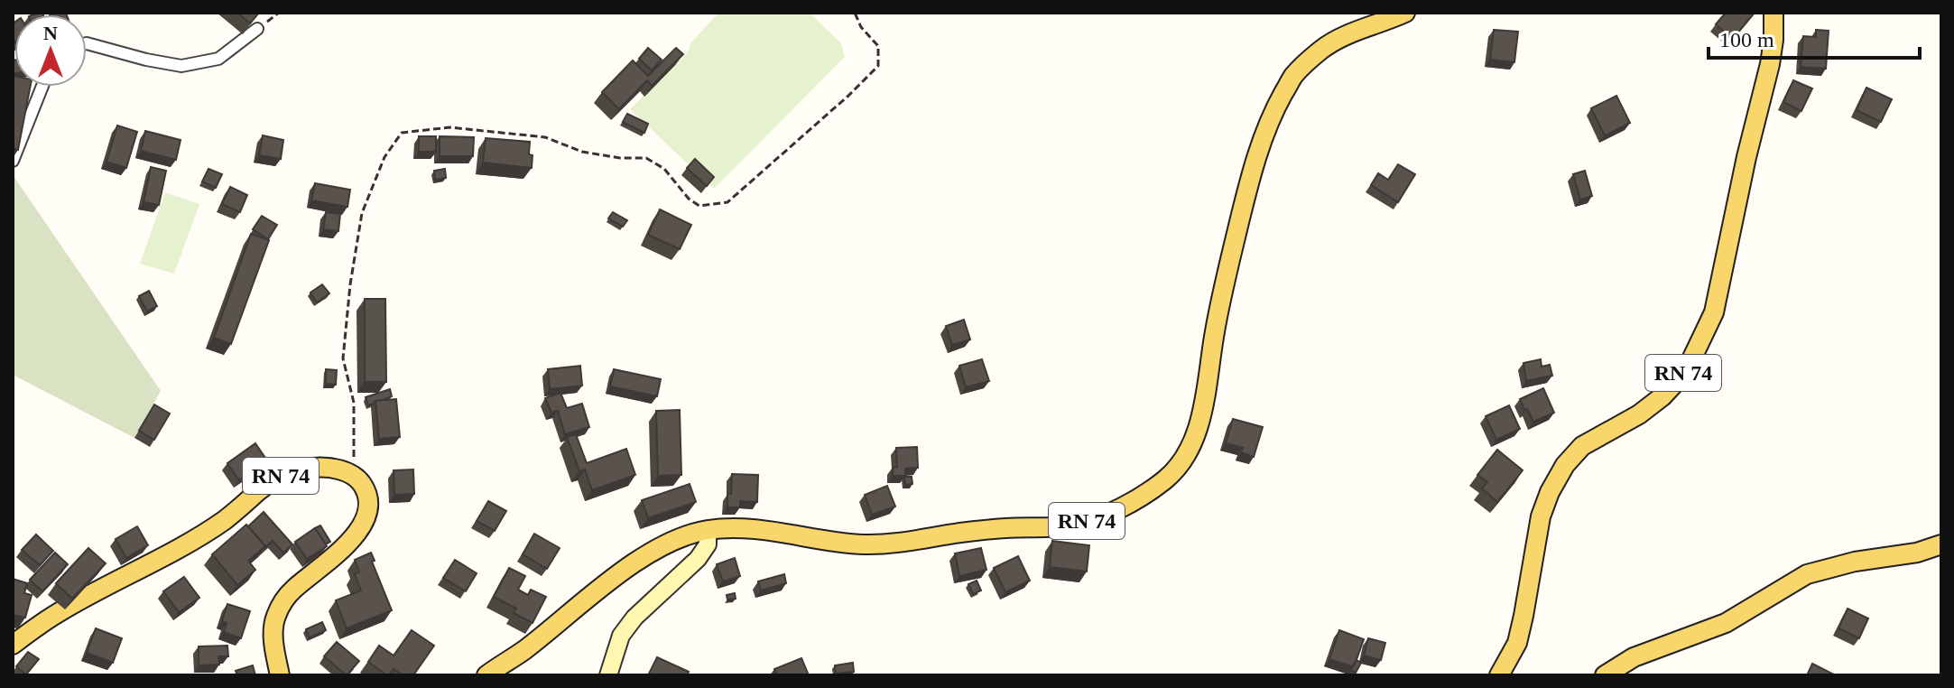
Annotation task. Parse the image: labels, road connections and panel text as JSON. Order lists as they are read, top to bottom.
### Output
{
  "streets": {
    "main road": ["RN 74"]
  },
  "scale_bar": "100 m",
  "north": "top"
}
